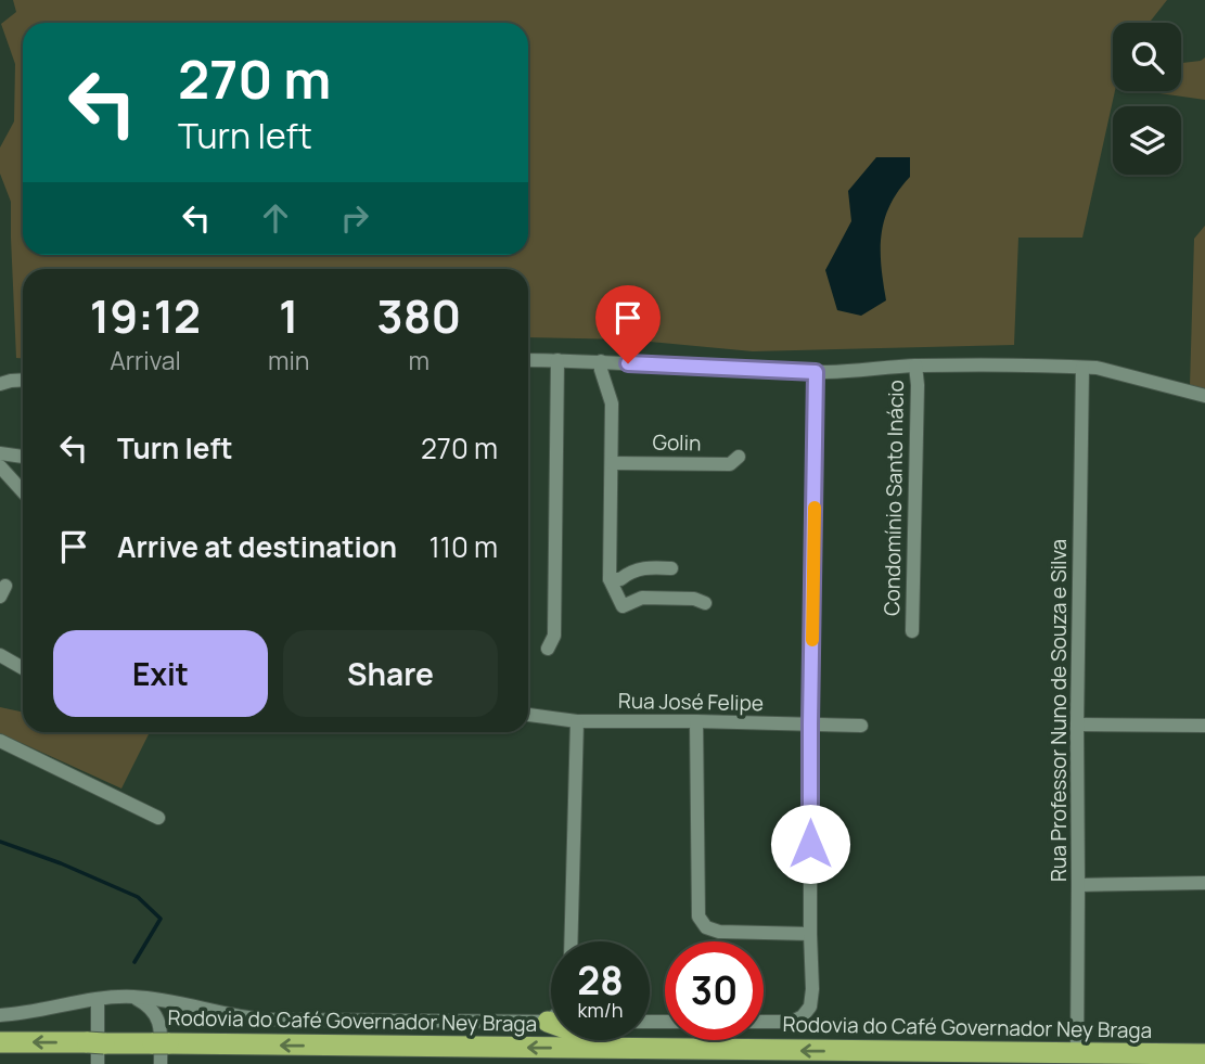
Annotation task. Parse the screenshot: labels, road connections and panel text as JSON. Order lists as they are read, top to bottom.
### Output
{
  "streets": {
    "highway": ["Rodovia do Café Governador Ney Braga"],
    "street": [
      "Golin",
      "Condomínio Santo Inácio",
      "Rua José Felipe",
      "Rua Professor Nuno de Souza e Silva"
    ]
  },
  "crossings": [
    ["Rua Professor Nuno de Souza e Silva", "Rodovia do Café Governador Ney Braga"]
  ],
  "one_way": ["Rodovia do Café Governador Ney Braga"],
  "page": {
    "turn": ["270 m", "Turn left"],
    "eta": [
      "19:12",
      "Arrival",
      "1",
      "min",
      "380",
      "m"
    ],
    "list": [
      {
        "name": "Turn left",
        "value": "270 m"
      },
      {
        "name": "Arrive at destination",
        "value": "110 m"
      }
    ],
    "buttons": ["Exit", "Share"],
    "speed": "28 km/h",
    "limit": "30"
  }
}
